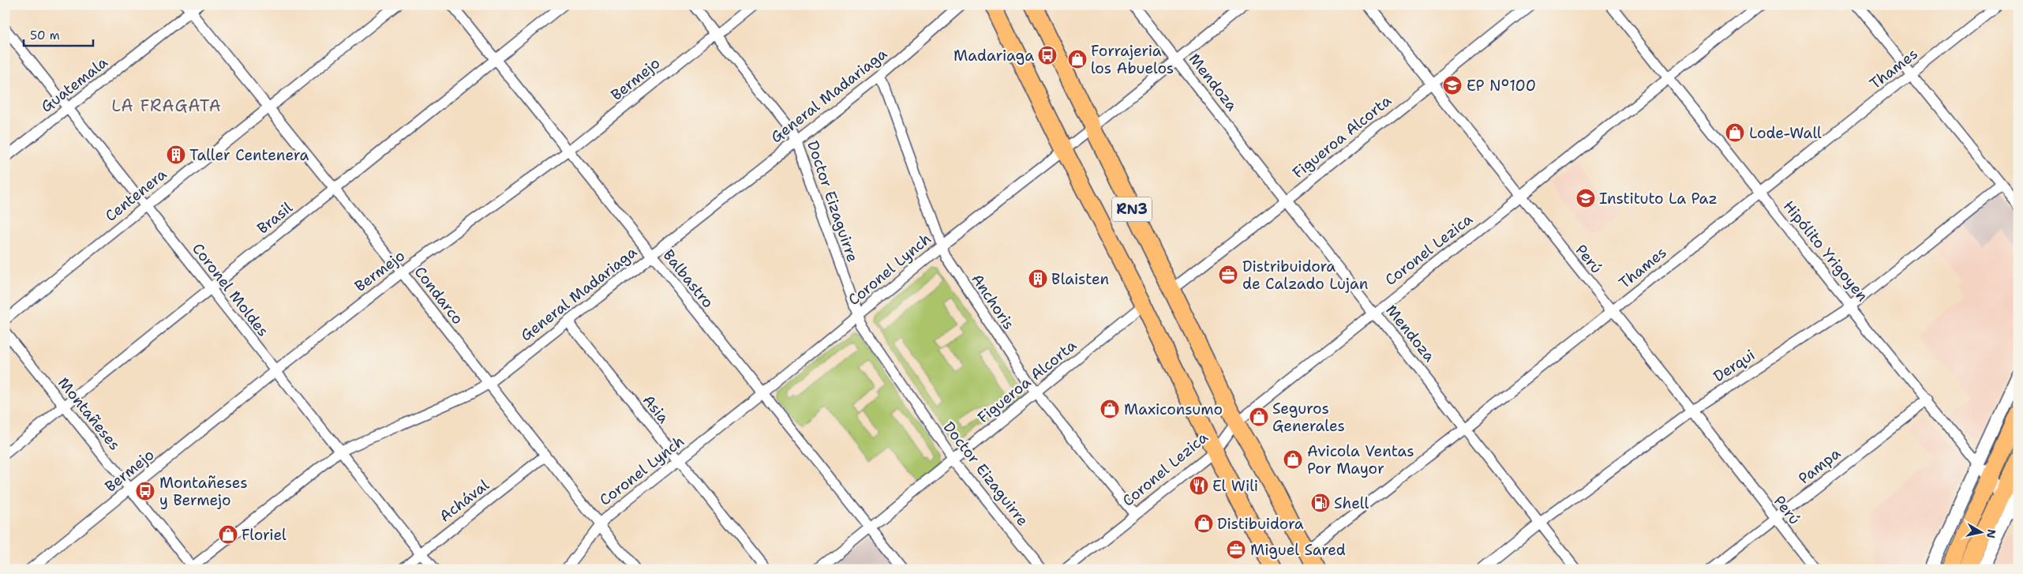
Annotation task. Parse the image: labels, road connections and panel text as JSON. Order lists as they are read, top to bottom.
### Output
{
  "streets": {
    "highway": ["RN3"],
    "street": [
      "Thames",
      "Bermejo",
      "Mendoza",
      "Guatemala",
      "General Madariaga",
      "Figueroa Alcorta",
      "Centenera",
      "Doctor Eizaguirre",
      "Brasil",
      "Coronel Lezica",
      "Hipólito Yrigoyen",
      "Perú",
      "Coronel Lynch",
      "Balbastro",
      "Coronel Moldes",
      "Condarco",
      "Anchoris",
      "Derqui",
      "Asia",
      "Montañeses",
      "Pampa",
      "Achával"
    ]
  },
  "crossings": [
    ["Thames", "Mendoza"],
    ["Thames", "RN3"],
    ["Thames", "Hipólito Yrigoyen"],
    ["Thames", "Perú"],
    ["Bermejo", "Doctor Eizaguirre"],
    ["Bermejo", "Balbastro"],
    ["Bermejo", "Coronel Moldes"],
    ["Bermejo", "Condarco"],
    ["Bermejo", "Montañeses"],
    ["Mendoza", "Figueroa Alcorta"],
    ["Mendoza", "Coronel Lezica"],
    ["Mendoza", "Coronel Lynch"],
    ["Mendoza", "Derqui"],
    ["Guatemala", "Coronel Moldes"],
    ["Guatemala", "Condarco"],
    ["General Madariaga", "Doctor Eizaguirre"],
    ["General Madariaga", "Balbastro"],
    ["General Madariaga", "Coronel Moldes"],
    ["General Madariaga", "Condarco"],
    ["General Madariaga", "Anchoris"],
    ["General Madariaga", "Asia"],
    ["General Madariaga", "Montañeses"],
    ["Figueroa Alcorta", "Doctor Eizaguirre"],
    ["Figueroa Alcorta", "RN3"],
    ["Figueroa Alcorta", "Perú"],
    ["Figueroa Alcorta", "Balbastro"],
    ["Figueroa Alcorta", "Anchoris"],
    ["Centenera", "Coronel Moldes"],
    ["Centenera", "Condarco"],
    ["Doctor Eizaguirre", "Coronel Lynch"],
    ["RN3", "Coronel Lezica"],
    ["RN3", "Coronel Lynch"],
    ["Brasil", "Balbastro"],
    ["Brasil", "Coronel Moldes"],
    ["Brasil", "Condarco"],
    ["Brasil", "Montañeses"],
    ["Coronel Lezica", "Hipólito Yrigoyen"],
    ["Coronel Lezica", "Perú"],
    ["Coronel Lezica", "Anchoris"],
    ["Hipólito Yrigoyen", "Derqui"],
    ["Hipólito Yrigoyen", "Pampa"],
    ["Perú", "Derqui"],
    ["Perú", "Pampa"],
    ["Coronel Lynch", "Balbastro"],
    ["Coronel Lynch", "Condarco"],
    ["Coronel Lynch", "Anchoris"],
    ["Coronel Lynch", "Asia"],
    ["Coronel Moldes", "Achával"],
    ["Condarco", "Achával"]
  ],
  "districts": ["LA FRAGATA"],
  "places": {
    "bus stop": ["Madariaga", "Montañeses y Bermejo"],
    "shop": [
      "Forrajeria los Abuelos",
      "Lode-Wall",
      "Maxiconsumo",
      "Seguros Generales",
      "Avicola Ventas Por Mayor",
      "Distibuidora",
      "Floriel"
    ],
    "school or university": ["EP N°100", "Instituto La Paz"],
    "building": ["Taller Centenera", "Blaisten"],
    "office": ["Distribuidora de Calzado Lujan", "Miguel Sared"],
    "restaurant": ["El Wili"],
    "fuel station": ["Shell"]
  },
  "scale_bar": "50 m",
  "north": "right"
}
